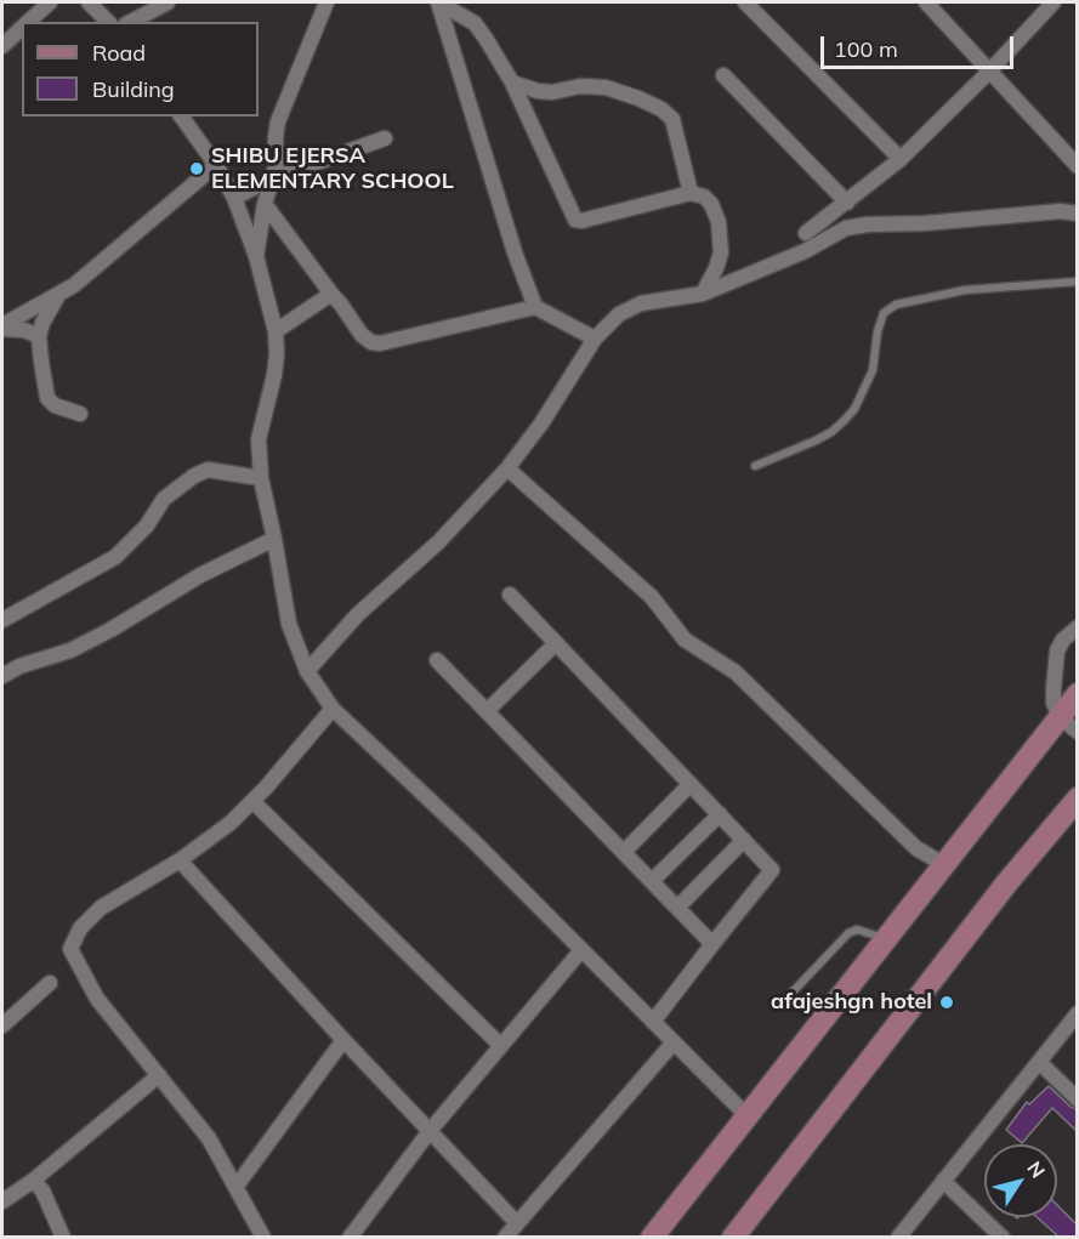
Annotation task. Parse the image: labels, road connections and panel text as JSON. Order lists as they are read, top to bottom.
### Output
{
  "places": ["SHIBU EJERSA ELEMENTARY SCHOOL", "afajeshgn hotel"],
  "legend": ["Road", "Building"],
  "scale_bar": "100 m",
  "north": "top right"
}
